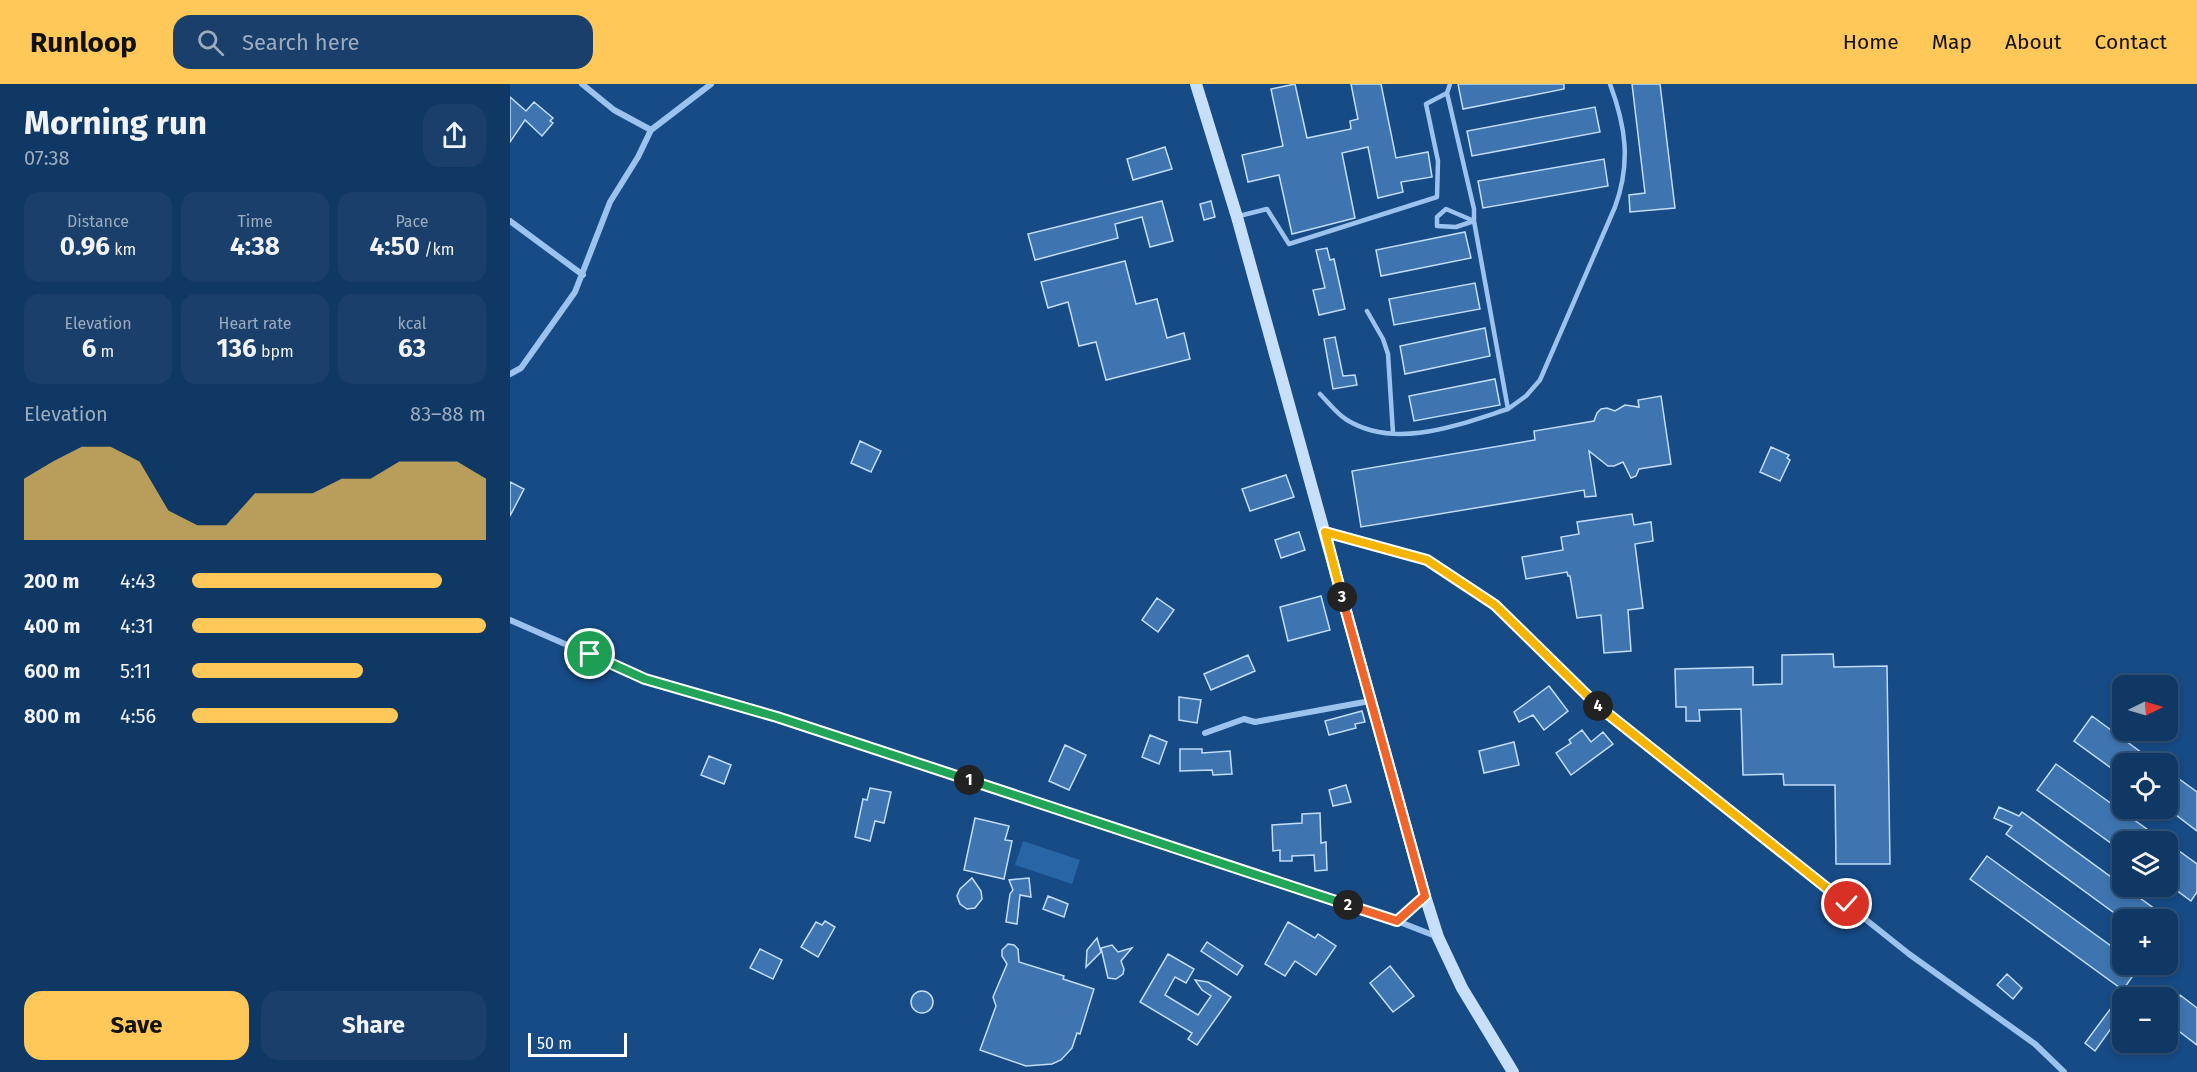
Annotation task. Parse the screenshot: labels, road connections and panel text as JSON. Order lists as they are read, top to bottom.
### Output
{
  "scale_bar": "50 m",
  "north": "right",
  "page": {
    "header": "Runloop",
    "search": "Search here",
    "nav": [
      "Home",
      "Map",
      "About",
      "Contact"
    ],
    "heading": ["Morning run", "07:38"],
    "stats": [
      ["Distance", "0.96 km"],
      ["Time", "4:38"],
      ["Pace", "4:50 /km"],
      ["Elevation", "6 m"],
      ["Heart rate", "136 bpm"],
      ["kcal", "63"]
    ],
    "chart": ["Elevation", "83–88 m"],
    "list": [
      {
        "name": "200 m",
        "note": "4:43"
      },
      {
        "name": "400 m",
        "note": "4:31"
      },
      {
        "name": "600 m",
        "note": "5:11"
      },
      {
        "name": "800 m",
        "note": "4:56"
      }
    ],
    "pins": [
      "3",
      "4",
      "1",
      "2"
    ],
    "map_buttons": ["+", "−"],
    "buttons": ["Save", "Share"],
    "scale": "50 m"
  }
}
